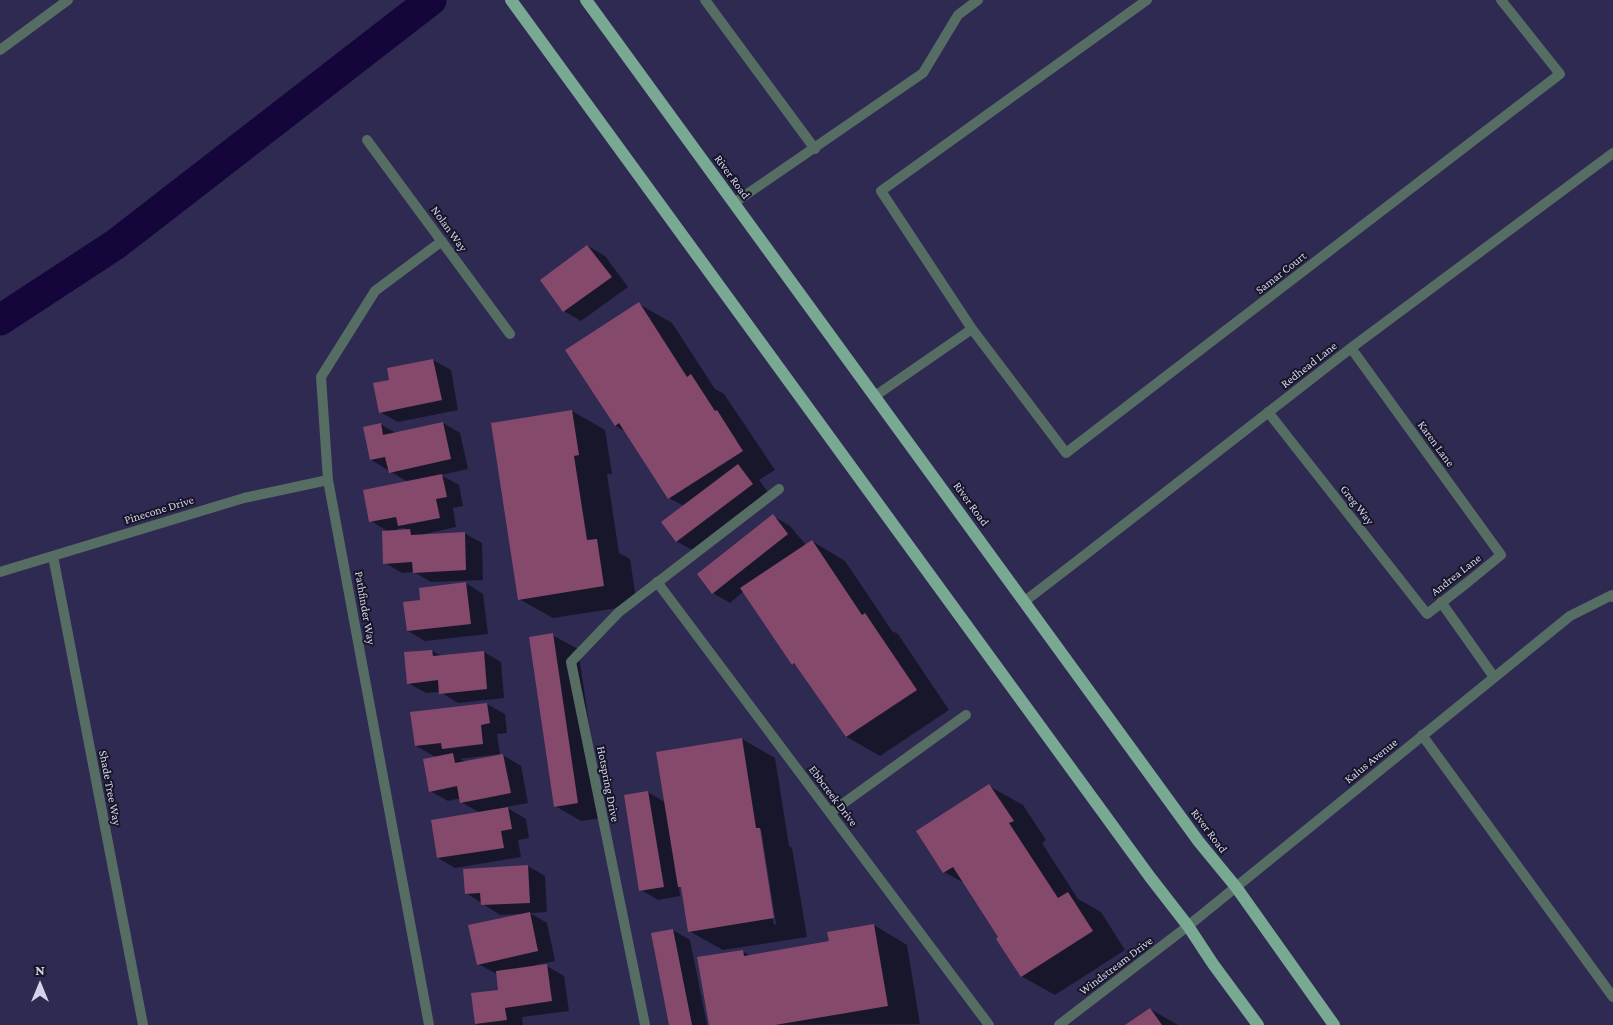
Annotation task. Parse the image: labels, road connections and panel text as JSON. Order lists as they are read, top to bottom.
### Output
{
  "streets": {
    "main road": ["River Road"],
    "street": [
      "Nolan Way",
      "Samar Court",
      "Redhead Lane",
      "Karen Lane",
      "Greg Way",
      "Pinecone Drive",
      "Andrea Lane",
      "Pathfinder Way",
      "Kalus Avenue",
      "Hotspring Drive",
      "Shade Tree Way",
      "Ebbcreek Drive",
      "Windstream Drive"
    ]
  },
  "crossings": [
    ["River Road", "Redhead Lane"],
    ["River Road", "Kalus Avenue"],
    ["Nolan Way", "Pathfinder Way"],
    ["Redhead Lane", "Karen Lane"],
    ["Redhead Lane", "Greg Way"],
    ["Karen Lane", "Andrea Lane"],
    ["Greg Way", "Andrea Lane"],
    ["Pinecone Drive", "Pathfinder Way"],
    ["Pinecone Drive", "Shade Tree Way"],
    ["Kalus Avenue", "Windstream Drive"],
    ["Hotspring Drive", "Ebbcreek Drive"]
  ],
  "north": "top"
}
